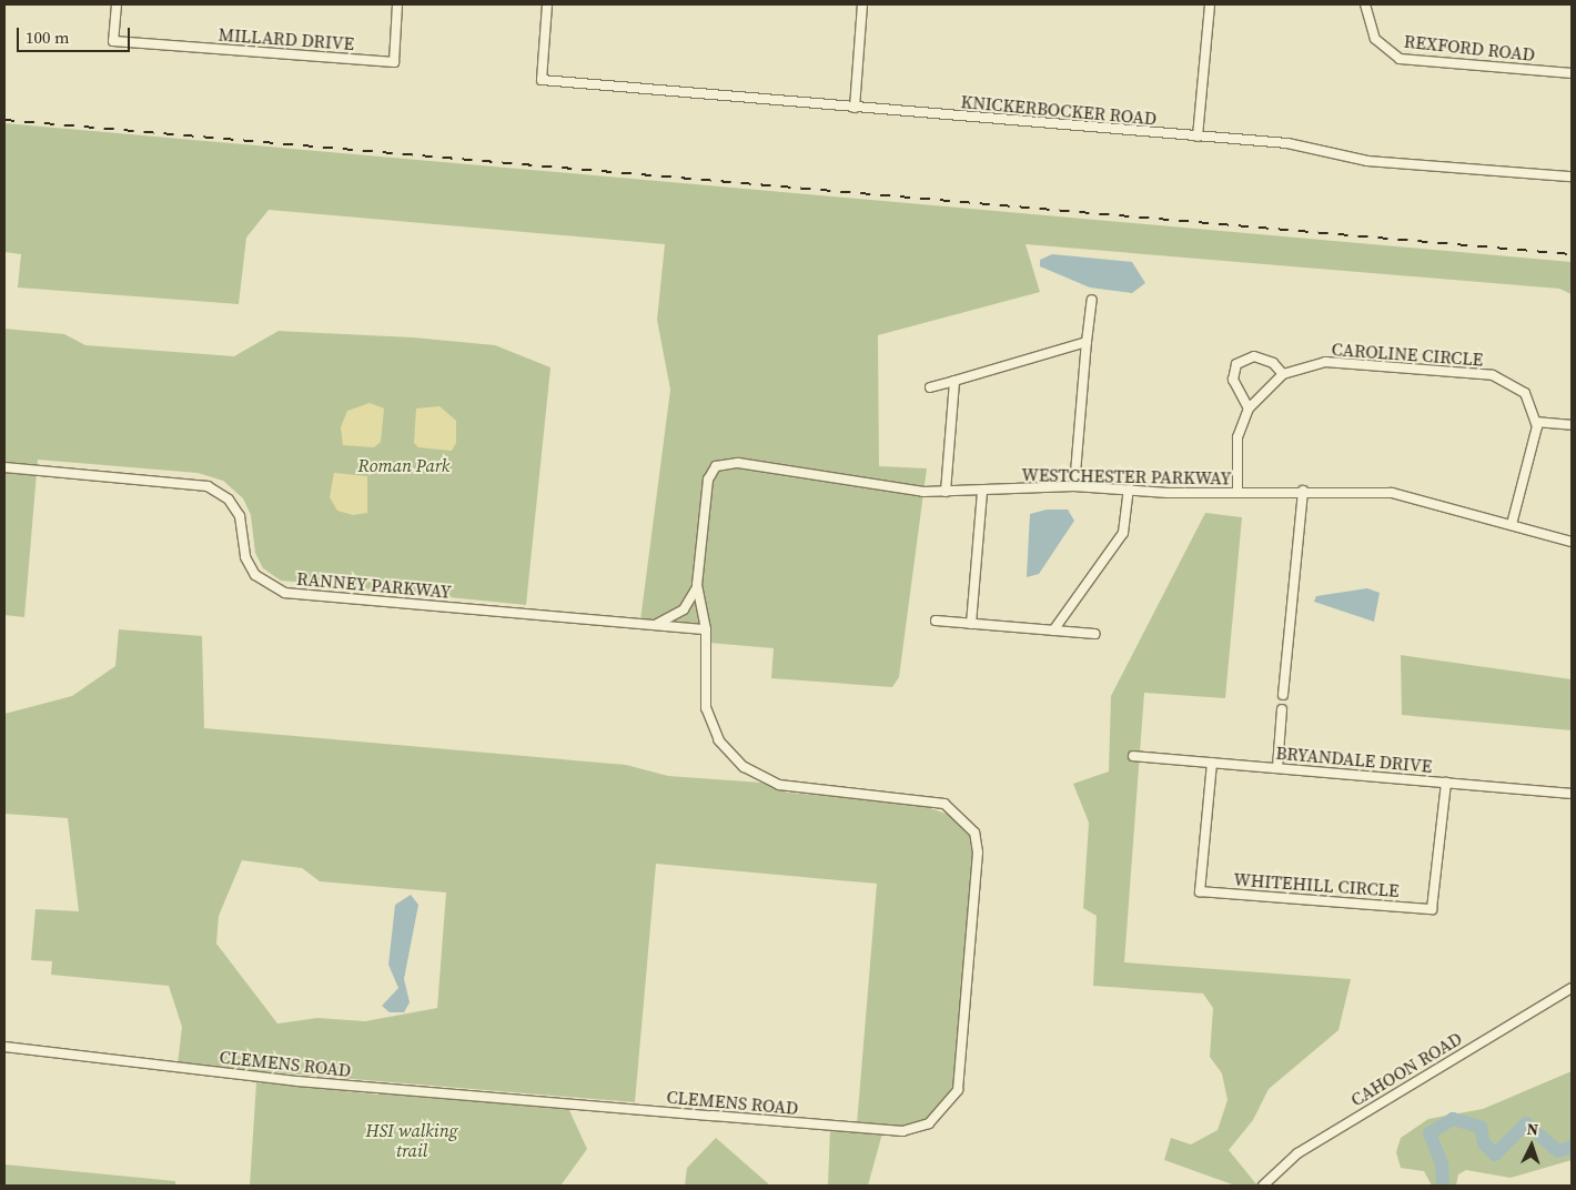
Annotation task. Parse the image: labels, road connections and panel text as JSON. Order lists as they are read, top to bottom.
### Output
{
  "streets": {
    "street": [
      "MILLARD DRIVE",
      "REXFORD ROAD",
      "KNICKERBOCKER ROAD",
      "CAROLINE CIRCLE",
      "WESTCHESTER PARKWAY",
      "RANNEY PARKWAY",
      "BRYANDALE DRIVE",
      "WHITEHILL CIRCLE",
      "CLEMENS ROAD",
      "CAHOON ROAD"
    ]
  },
  "crossings": [
    ["CAROLINE CIRCLE", "WESTCHESTER PARKWAY"],
    ["WESTCHESTER PARKWAY", "RANNEY PARKWAY"],
    ["WESTCHESTER PARKWAY", "CLEMENS ROAD"],
    ["BRYANDALE DRIVE", "WHITEHILL CIRCLE"]
  ],
  "parks": ["Roman Park", "HSI walking trail"],
  "scale_bar": "100 m",
  "north": "top"
}
